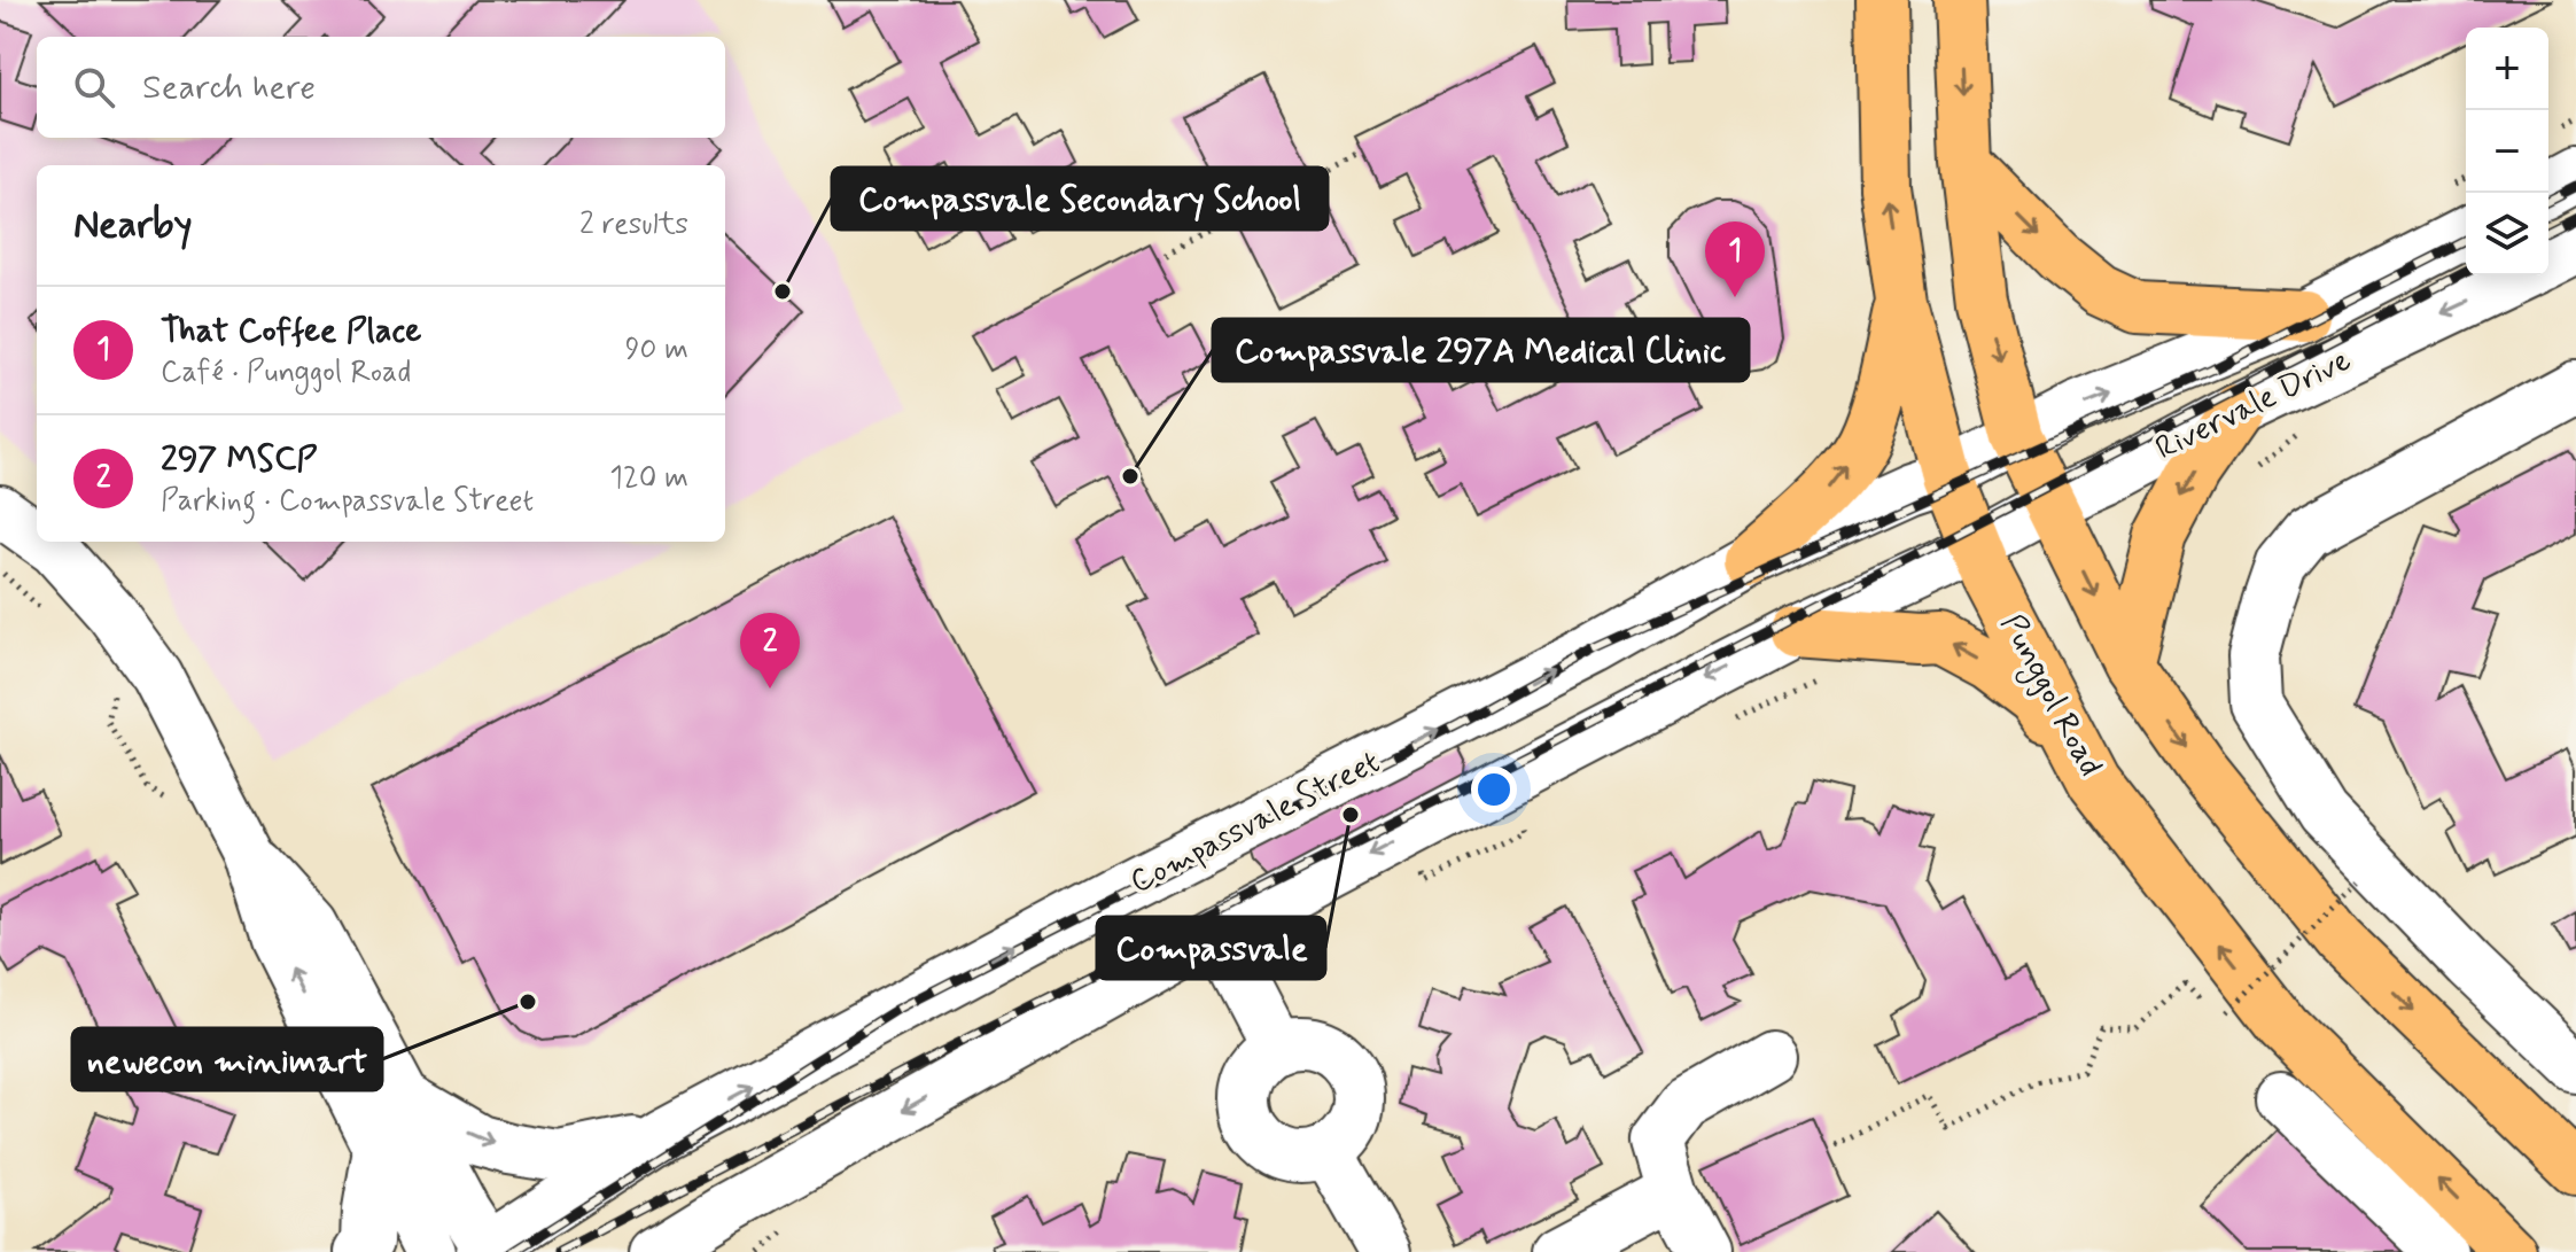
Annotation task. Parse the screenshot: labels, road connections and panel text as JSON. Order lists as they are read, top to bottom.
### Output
{
  "streets": {
    "main road": ["Punggol Road"],
    "street": ["Rivervale Drive", "Compassvale Street"]
  },
  "crossings": [
    ["Rivervale Drive", "Punggol Road"],
    ["Rivervale Drive", "Compassvale Street"],
    ["Punggol Road", "Compassvale Street"]
  ],
  "places": [
    "Compassvale Secondary School",
    "Compassvale 297A Medical Clinic",
    "Compassvale",
    "newecon minimart"
  ],
  "page": {
    "map_buttons": ["+", "−"],
    "search": "Search here",
    "heading": ["Nearby", "2 results"],
    "pins": ["1", "2"],
    "list": [
      {
        "mark": "1",
        "name": "That Coffee Place",
        "note": "Café · Punggol Road",
        "value": "90 m"
      },
      {
        "mark": "2",
        "name": "297 MSCP",
        "note": "Parking · Compassvale Street",
        "value": "120 m"
      }
    ]
  }
}
